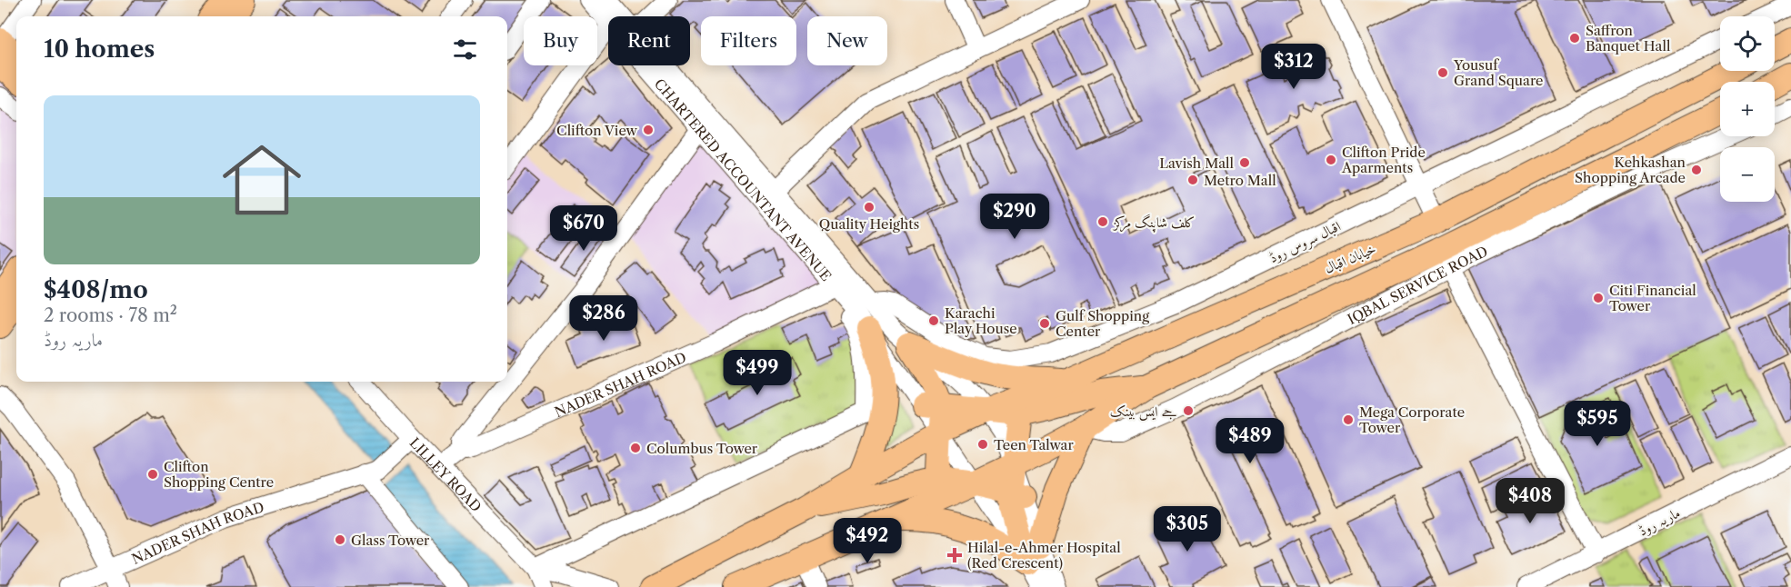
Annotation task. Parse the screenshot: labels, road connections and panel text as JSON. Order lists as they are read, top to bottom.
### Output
{
  "streets": {
    "main road": ["خیابان اقبال"],
    "street": [
      "CHARTERED ACCOUNTANT AVENUE",
      "اقبال سروس روڈ",
      "IQBAL SERVICE ROAD",
      "NADER SHAH ROAD",
      "LILLEY ROAD",
      "ماریہ روڈ"
    ]
  },
  "crossings": [
    ["CHARTERED ACCOUNTANT AVENUE", "NADER SHAH ROAD"],
    ["NADER SHAH ROAD", "LILLEY ROAD"]
  ],
  "places": {
    "other": [
      "Saffron Banquet Hall",
      "Yousuf Grand Square",
      "Clifton View",
      "Clifton Pride Aparments",
      "Lavish Mall",
      "Kehkashan Shopping Arcade",
      "Metro Mall",
      "Quality Heights",
      "کلف شاپنگ مرکز",
      "Citi Financial Tower",
      "Karachi Play House",
      "Gulf Shopping Center",
      "جے ایس بینک",
      "Mega Corporate Tower",
      "Teen Talwar",
      "Columbus Tower",
      "Clifton Shopping Centre",
      "Glass Tower"
    ],
    "health": ["Hilal-e-Ahmer Hospital (Red Crescent)"]
  },
  "page": {
    "map_buttons": ["+", "−"],
    "chip": [
      "Buy",
      "Rent",
      "Filters",
      "New"
    ],
    "heading": "10 homes",
    "price": [
      "$312",
      "$290",
      "$670",
      "$286",
      "$499",
      "$595",
      "$489",
      "$408",
      "$305",
      "$492"
    ],
    "list": [
      {
        "name": "$408/mo",
        "note": "2 rooms · 78 m² · ماریہ روڈ"
      }
    ]
  }
}
